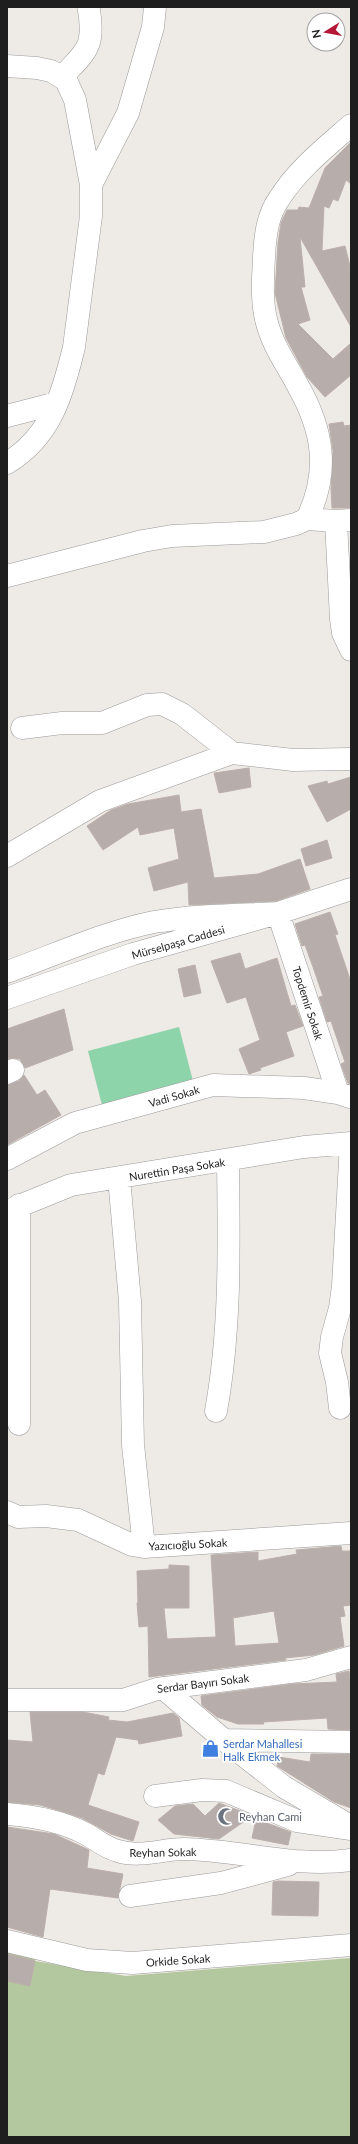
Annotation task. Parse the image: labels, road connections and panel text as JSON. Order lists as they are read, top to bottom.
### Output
{
  "streets": {
    "street": [
      "Mürselpaşa Caddesi",
      "Topdemir Sokak",
      "Vadi Sokak",
      "Nurettin Paşa Sokak",
      "Yazıcıoğlu Sokak",
      "Serdar Bayırı Sokak",
      "Reyhan Sokak",
      "Orkide Sokak"
    ]
  },
  "crossings": [
    ["Mürselpaşa Caddesi", "Topdemir Sokak"],
    ["Topdemir Sokak", "Vadi Sokak"]
  ],
  "places": {
    "shop": ["Serdar Mahallesi Halk Ekmek"],
    "mosque": ["Reyhan Cami"]
  },
  "north": "left"
}
